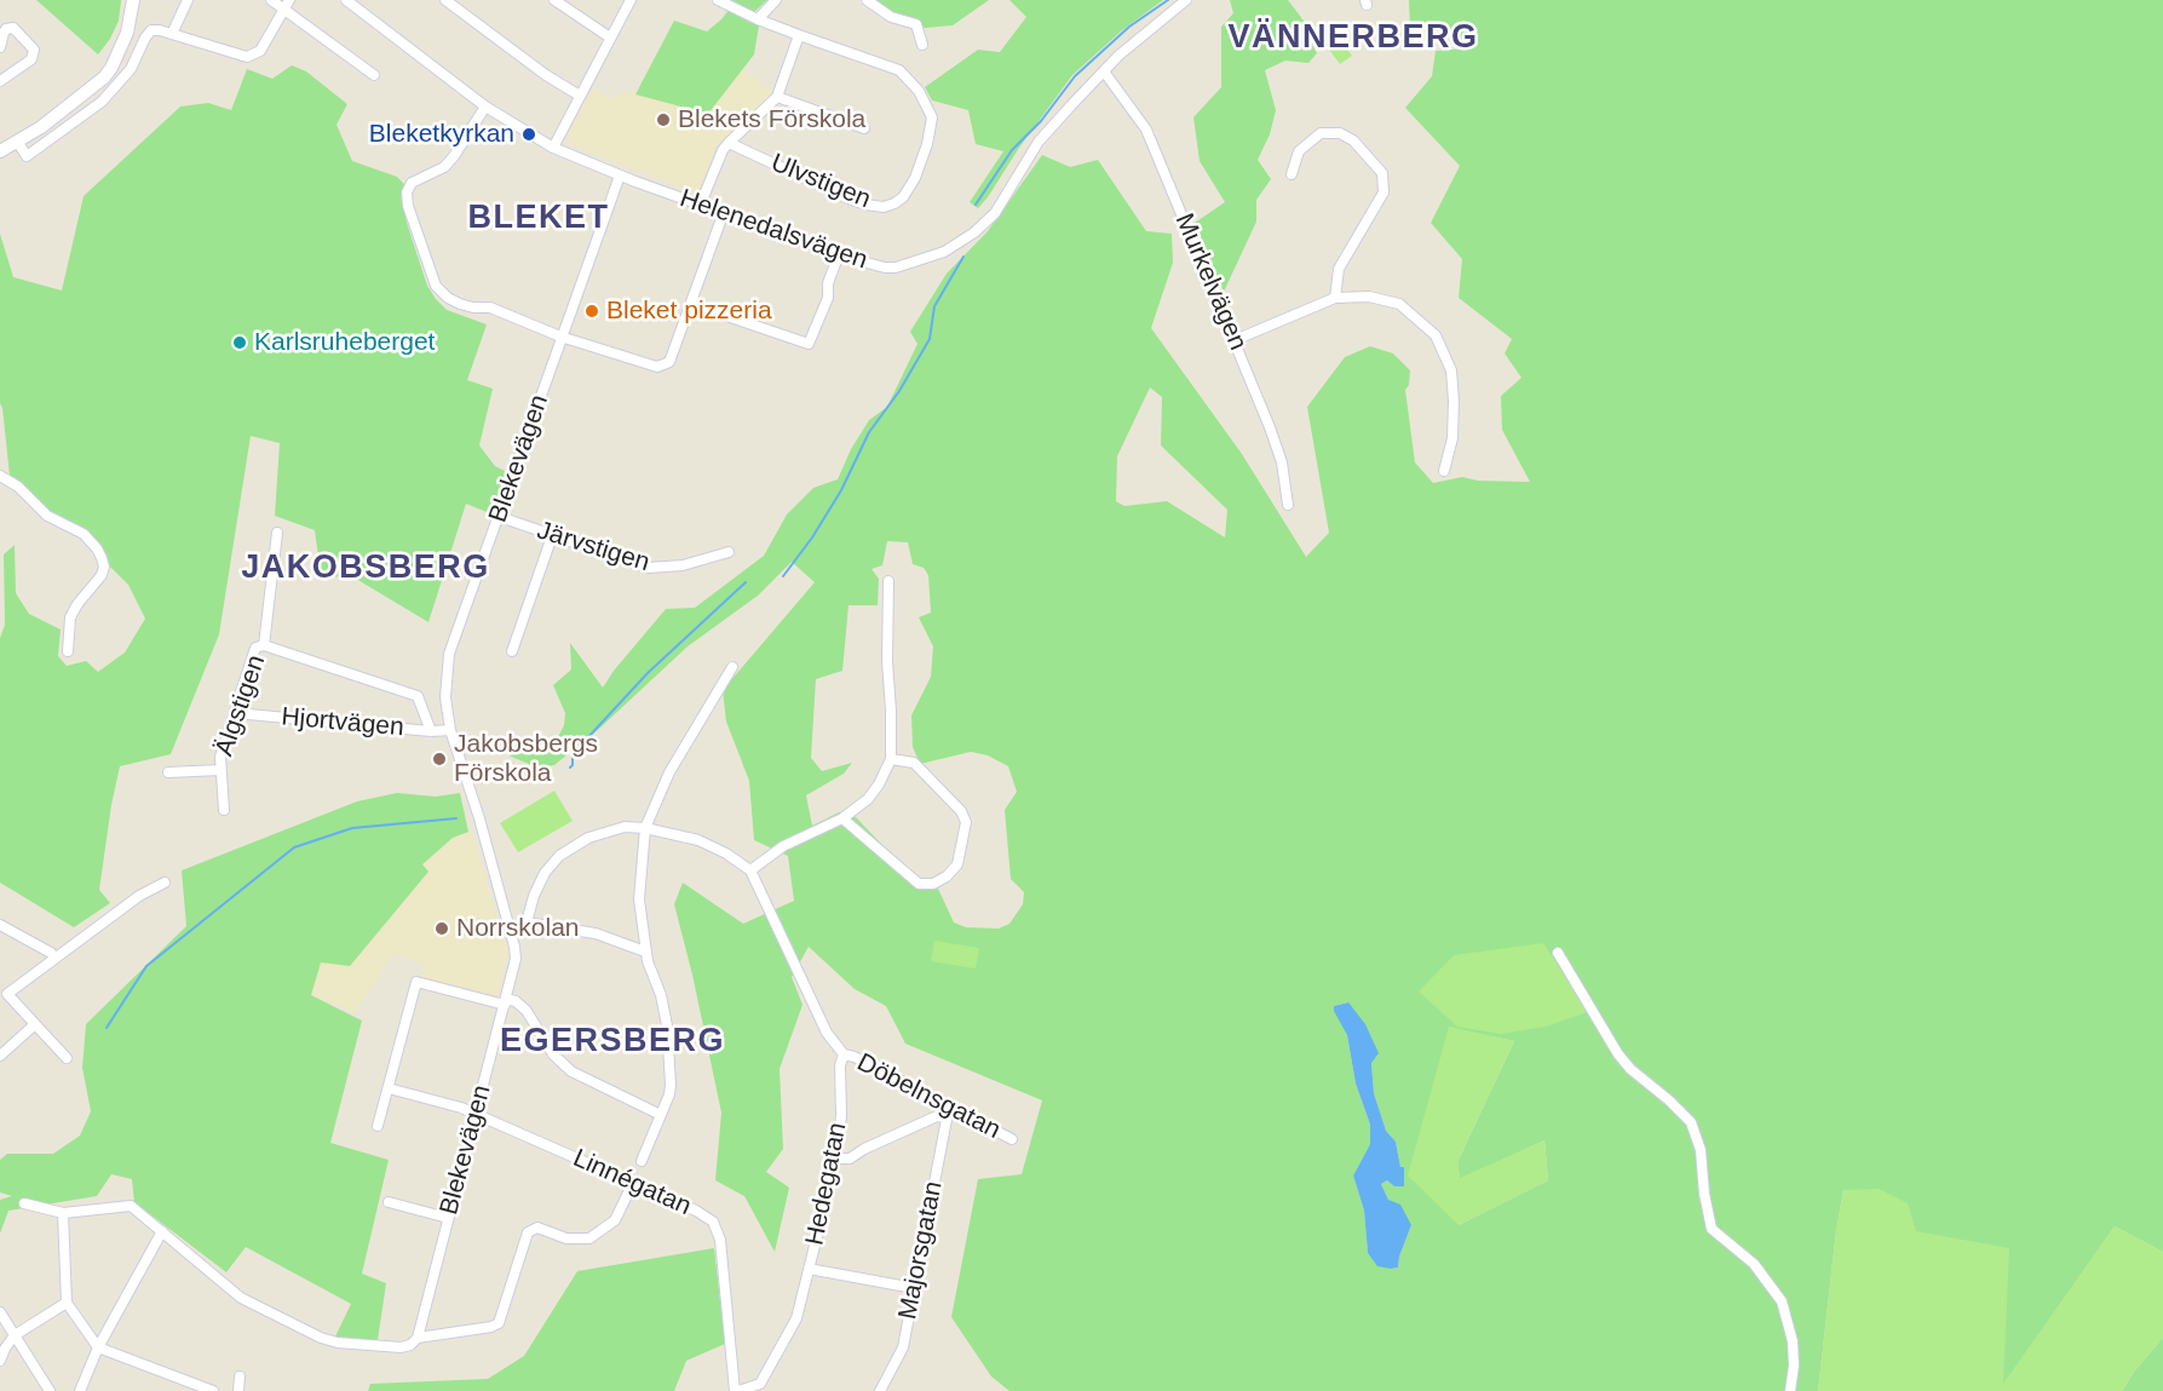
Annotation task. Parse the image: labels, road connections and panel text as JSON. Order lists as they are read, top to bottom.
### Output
{
  "streets": {
    "street": [
      "Ulvstigen",
      "Helenedalsvägen",
      "Murkelvägen",
      "Blekevägen",
      "Järvstigen",
      "Älgstigen",
      "Hjortvägen",
      "Döbelnsgatan",
      "Linnégatan",
      "Hedegatan",
      "Majorsgatan"
    ]
  },
  "crossings": [
    ["Helenedalsvägen", "Murkelvägen"],
    ["Helenedalsvägen", "Blekevägen"],
    ["Blekevägen", "Järvstigen"],
    ["Blekevägen", "Hjortvägen"],
    ["Blekevägen", "Linnégatan"],
    ["Älgstigen", "Hjortvägen"],
    ["Döbelnsgatan", "Hedegatan"],
    ["Döbelnsgatan", "Majorsgatan"],
    ["Linnégatan", "Hedegatan"]
  ],
  "districts": [
    "VÄNNERBERG",
    "BLEKET",
    "JAKOBSBERG",
    "EGERSBERG"
  ],
  "places": [
    "Blekets Förskola",
    "Bleketkyrkan",
    "Bleket pizzeria",
    "Karlsruheberget",
    "Jakobsbergs Förskola",
    "Norrskolan"
  ]
}
